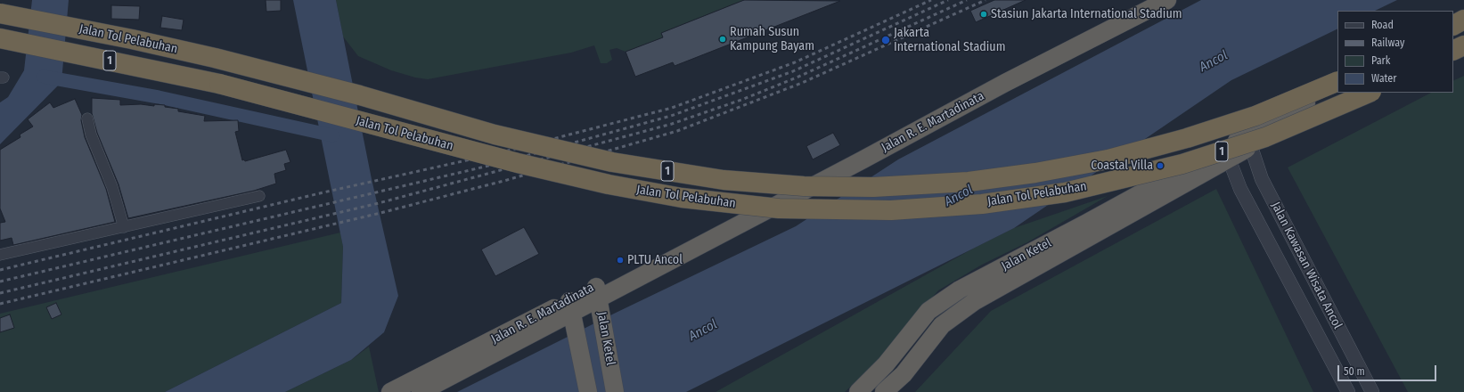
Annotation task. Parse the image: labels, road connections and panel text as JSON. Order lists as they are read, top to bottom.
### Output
{
  "streets": {
    "highway": [
      "Jalan Tol Pelabuhan",
      "1",
      "Jalan R. E. Martadinata",
      "Jalan Ketel"
    ],
    "street": ["Jalan Kawasan Wisata Ancol"]
  },
  "crossings": [
    ["Jalan R. E. Martadinata", "Jalan Ketel"],
    ["Jalan Ketel", "Jalan Kawasan Wisata Ancol"]
  ],
  "water": ["Ancol"],
  "places": [
    "Stasiun Jakarta International Stadium",
    "Rumah Susun Kampung Bayam",
    "Jakarta International Stadium",
    "Coastal Villa",
    "PLTU Ancol"
  ],
  "legend": [
    "Road",
    "Railway",
    "Park",
    "Water"
  ],
  "scale_bar": "50 m"
}
